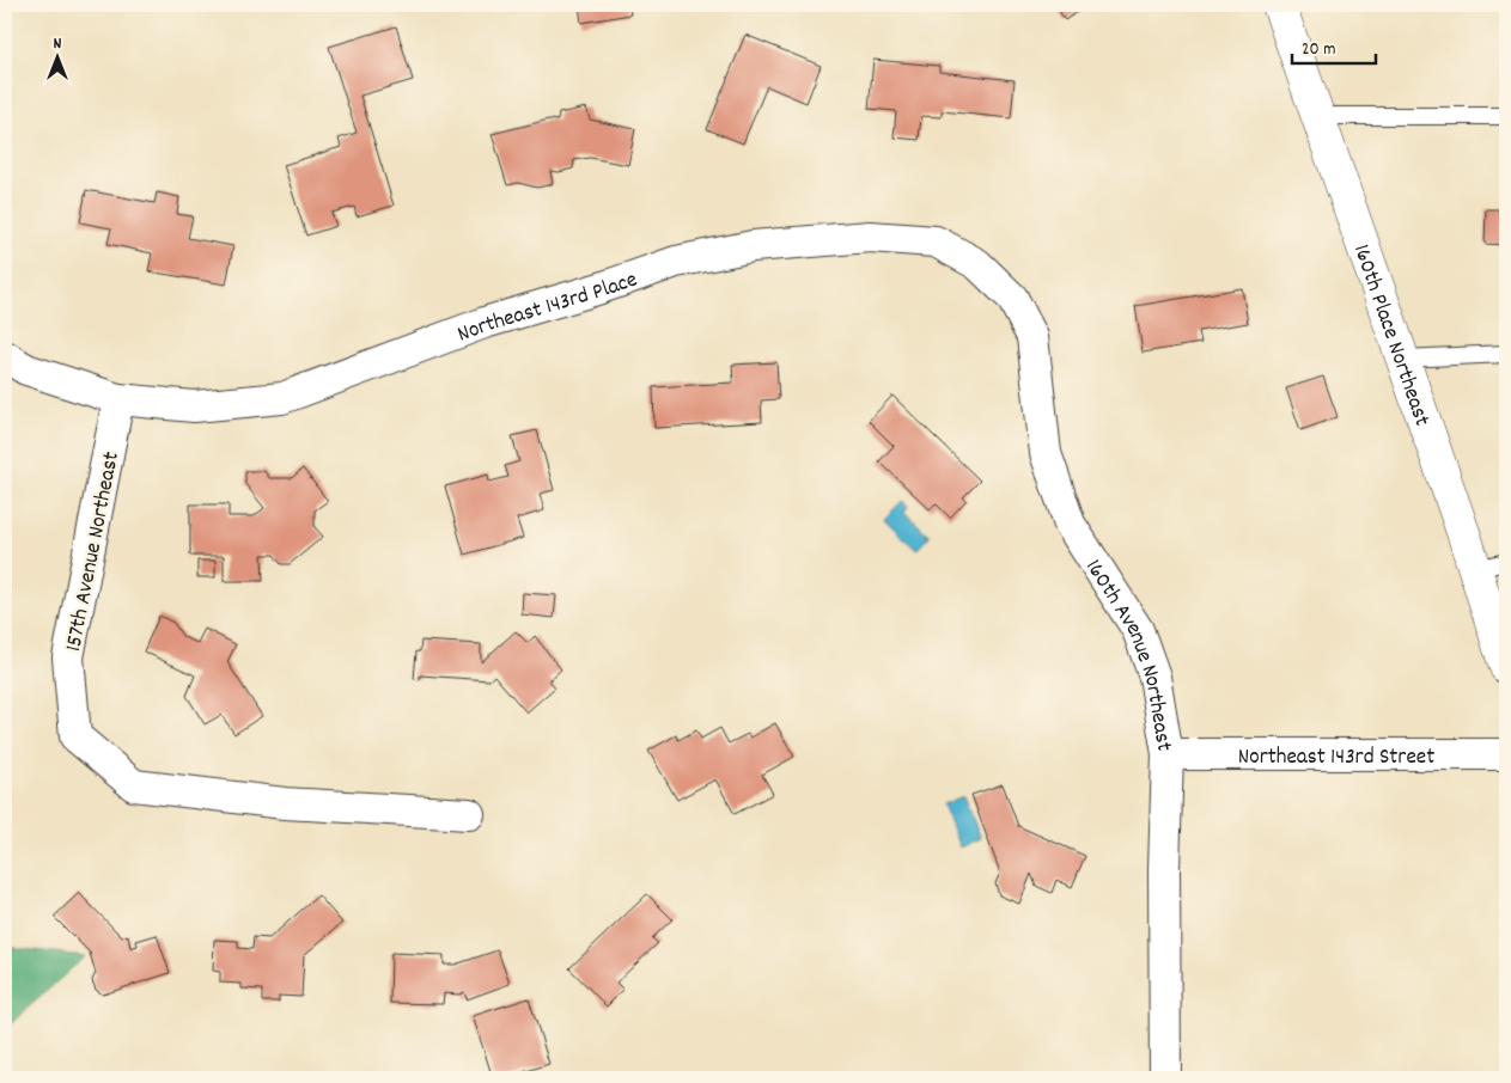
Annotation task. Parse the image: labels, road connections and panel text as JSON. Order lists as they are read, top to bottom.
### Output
{
  "streets": {
    "street": [
      "Northeast 143rd Place",
      "160th Place Northeast",
      "157th Avenue Northeast",
      "160th Avenue Northeast",
      "Northeast 143rd Street"
    ]
  },
  "crossings": [
    ["Northeast 143rd Place", "157th Avenue Northeast"],
    ["Northeast 143rd Place", "160th Avenue Northeast"],
    ["160th Avenue Northeast", "Northeast 143rd Street"]
  ],
  "scale_bar": "20 m",
  "north": "top"
}
